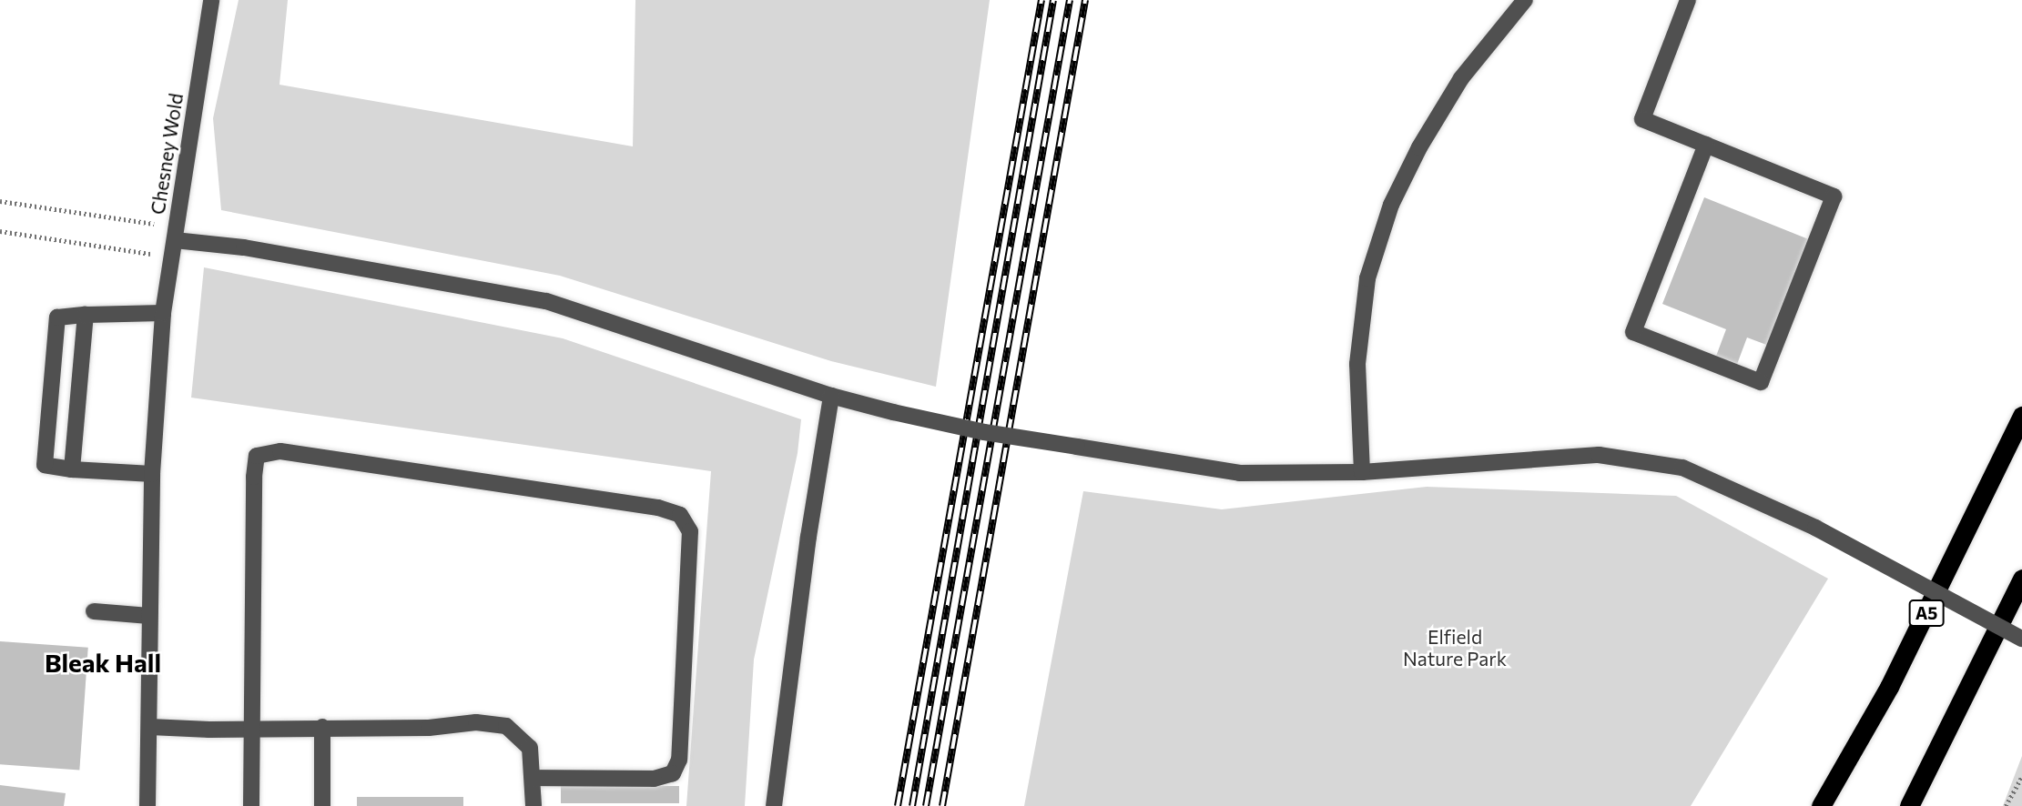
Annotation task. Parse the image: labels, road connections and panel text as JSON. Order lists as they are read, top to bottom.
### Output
{
  "streets": {
    "highway": ["A5"],
    "street": ["Chesney Wold"]
  },
  "districts": ["Bleak Hall"],
  "parks": ["Elfield Nature Park"]
}
